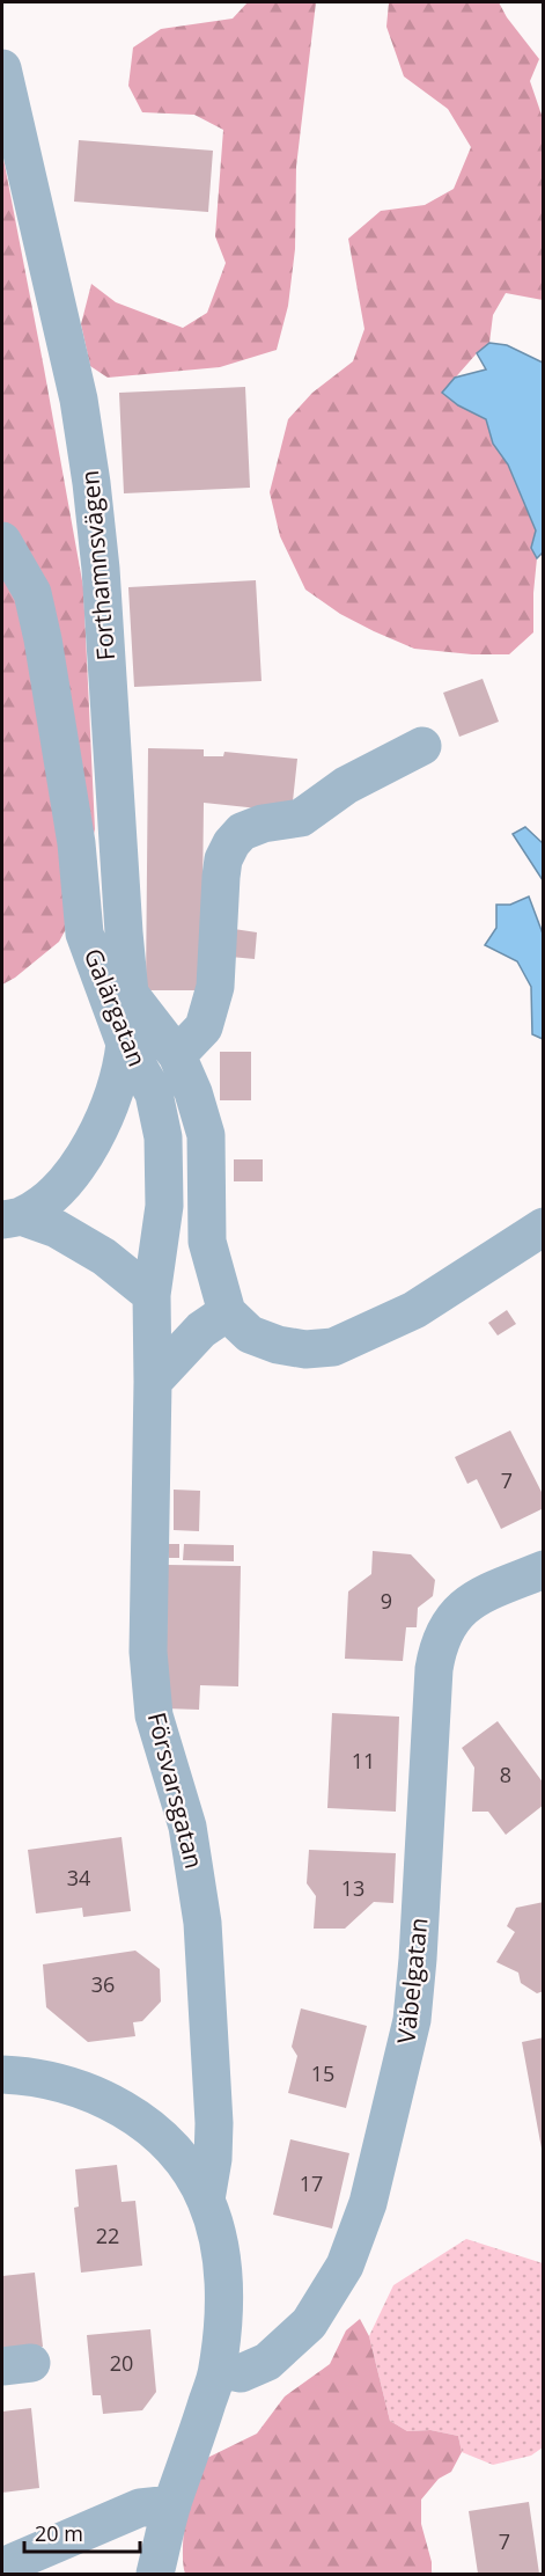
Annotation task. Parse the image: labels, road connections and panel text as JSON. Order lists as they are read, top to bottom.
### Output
{
  "streets": {
    "street": [
      "Forthamnsvägen",
      "Galärgatan",
      "Försvarsgatan",
      "Väbelgatan"
    ]
  },
  "crossings": [
    ["Forthamnsvägen", "Galärgatan"],
    ["Galärgatan", "Försvarsgatan"],
    ["Försvarsgatan", "Väbelgatan"]
  ],
  "house_numbers": [
    "7",
    "9",
    "11",
    "8",
    "34",
    "13",
    "36",
    "15",
    "17",
    "22",
    "20",
    "7"
  ],
  "scale_bar": "20 m"
}
